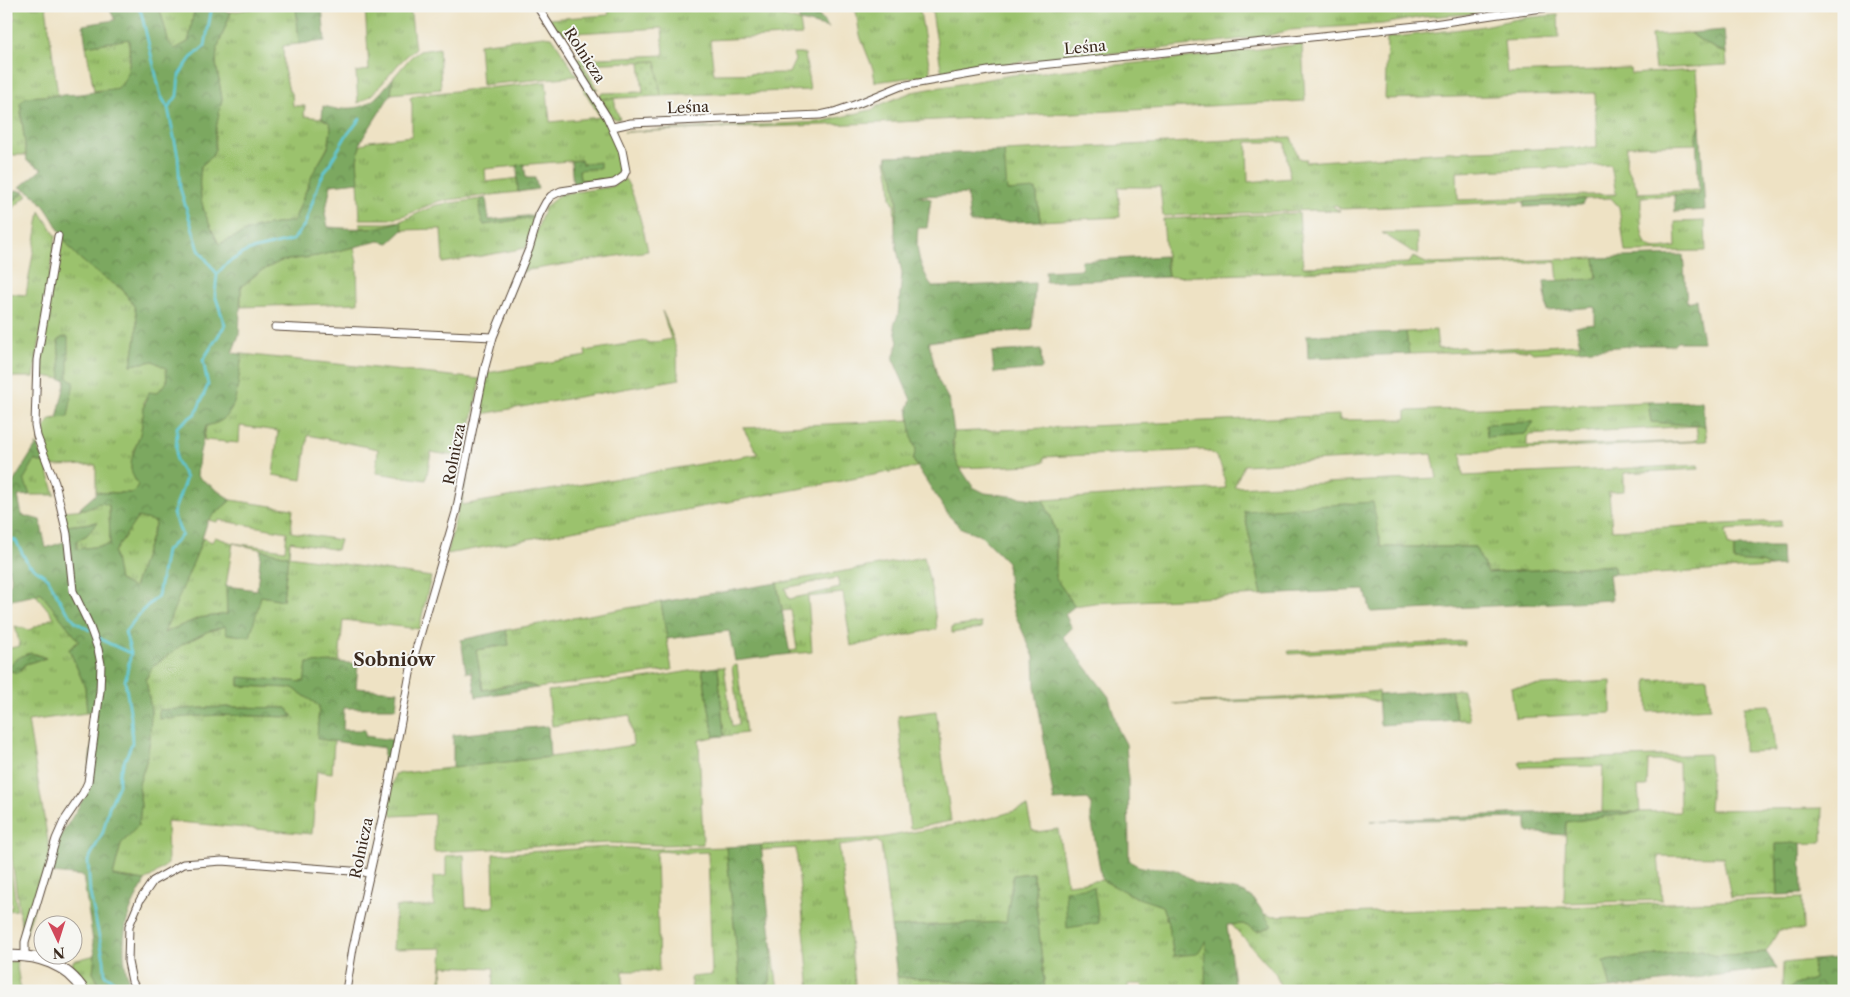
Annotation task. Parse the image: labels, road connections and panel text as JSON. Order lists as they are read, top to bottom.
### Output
{
  "streets": {
    "street": ["Leśna", "Rolnicza"]
  },
  "crossings": [
    ["Leśna", "Rolnicza"]
  ],
  "districts": ["Sobniów"],
  "north": "bottom"
}
